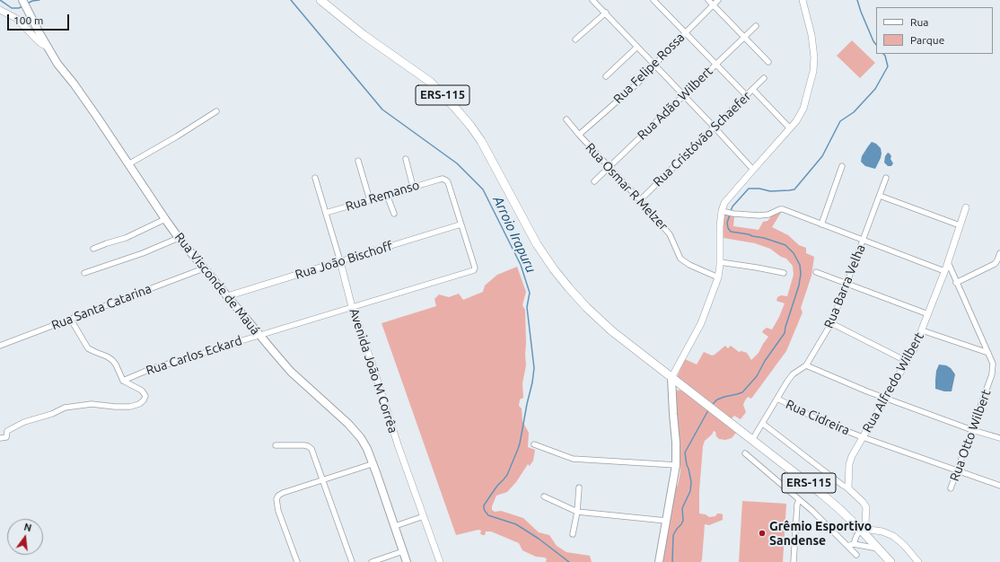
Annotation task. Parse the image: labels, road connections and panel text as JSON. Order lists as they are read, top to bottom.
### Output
{
  "streets": {
    "main road": ["ERS-115", "Rua Visconde de Mauá"],
    "street": [
      "Rua Felipe Rossa",
      "Rua Adão Wilbert",
      "Rua Cristóvão Schaefer",
      "Rua Osmar R Melzer",
      "Rua Remanso",
      "Rua João Bischoff",
      "Rua Barra Velha",
      "Rua Santa Catarina",
      "Rua Carlos Eckard",
      "Avenida João M Corrêa",
      "Rua Alfredo Wilbert",
      "Rua Cidreira",
      "Rua Otto Wilbert"
    ]
  },
  "crossings": [
    ["Rua Felipe Rossa", "Rua Osmar R Melzer"],
    ["ERS-115", "Rua Barra Velha"],
    ["Rua Adão Wilbert", "Rua Osmar R Melzer"],
    ["Rua Cristóvão Schaefer", "Rua Osmar R Melzer"],
    ["Rua Remanso", "Rua João Bischoff"],
    ["Rua Remanso", "Rua Carlos Eckard"],
    ["Rua Remanso", "Avenida João M Corrêa"],
    ["Rua João Bischoff", "Rua Visconde de Mauá"],
    ["Rua João Bischoff", "Rua Carlos Eckard"],
    ["Rua João Bischoff", "Avenida João M Corrêa"],
    ["Rua Visconde de Mauá", "Rua Santa Catarina"],
    ["Rua Visconde de Mauá", "Rua Carlos Eckard"],
    ["Rua Barra Velha", "Rua Cidreira"],
    ["Rua Carlos Eckard", "Avenida João M Corrêa"],
    ["Rua Alfredo Wilbert", "Rua Cidreira"],
    ["Rua Alfredo Wilbert", "Rua Otto Wilbert"],
    ["Rua Cidreira", "Rua Otto Wilbert"]
  ],
  "water": ["Arroio Irapuru"],
  "places": ["Grêmio Esportivo Sandense"],
  "legend": ["Rua", "Parque"],
  "scale_bar": "100 m",
  "north": "top"
}
